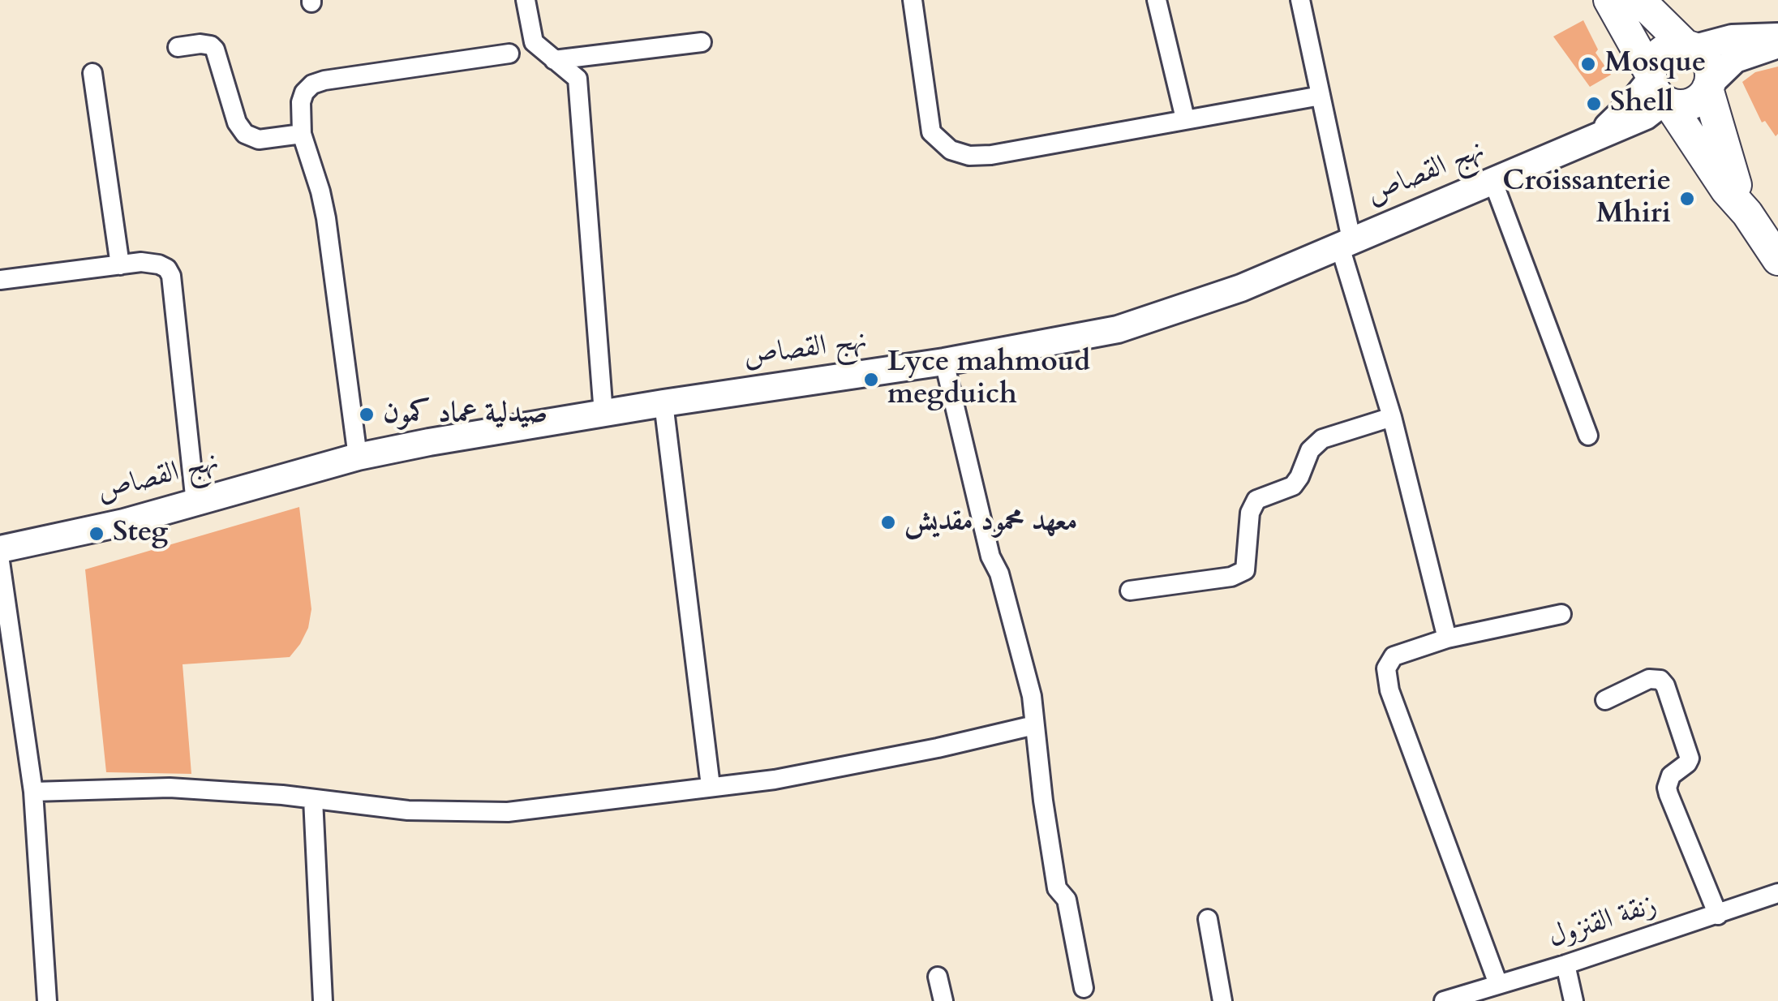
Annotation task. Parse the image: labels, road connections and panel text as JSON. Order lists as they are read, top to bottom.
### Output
{
  "streets": {
    "street": ["نهج القصاص", "زنقة القنزول"]
  },
  "places": [
    "Mosque",
    "Shell",
    "Croissanterie Mhiri",
    "Lyce mahmoud megduich",
    "صيدلية عماد كمون",
    "معهد محمود مقديش",
    "Steg"
  ]
}
